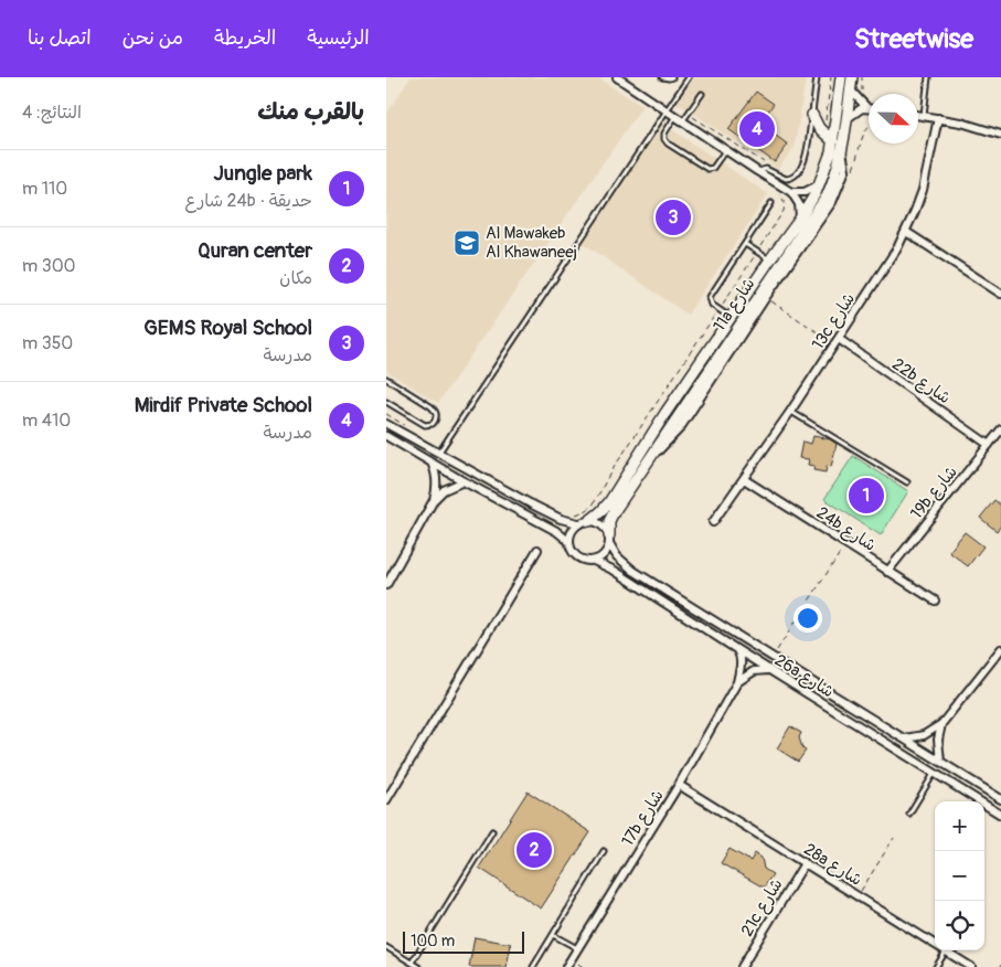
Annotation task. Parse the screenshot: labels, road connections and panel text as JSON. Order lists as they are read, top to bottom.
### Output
{
  "streets": {
    "street": [
      "11a شارع",
      "13c شارع",
      "22b شارع",
      "19b شارع",
      "24b شارع",
      "26a شارع",
      "17b شارع",
      "28a شارع",
      "21c شارع"
    ]
  },
  "crossings": [
    ["11a شارع", "26a شارع"],
    ["13c شارع", "22b شارع"],
    ["13c شارع", "24b شارع"],
    ["22b شارع", "19b شارع"],
    ["19b شارع", "24b شارع"],
    ["26a شارع", "17b شارع"],
    ["17b شارع", "28a شارع"],
    ["28a شارع", "21c شارع"]
  ],
  "places": {
    "school or university": ["Al Mawakeb Al Khawaneej"]
  },
  "scale_bar": "100 m",
  "north": "right",
  "page": {
    "header": "Streetwise",
    "nav": [
      "الرئيسية",
      "الخريطة",
      "من نحن",
      "اتصل بنا"
    ],
    "heading": ["بالقرب منك", "النتائج: 4"],
    "pins": [
      "4",
      "3",
      "1",
      "2"
    ],
    "list": [
      {
        "mark": "1",
        "name": "Jungle park",
        "note": "حديقة · 24b شارع",
        "value": "110 m"
      },
      {
        "mark": "2",
        "name": "Quran center",
        "note": "مكان",
        "value": "300 m"
      },
      {
        "mark": "3",
        "name": "GEMS Royal School",
        "note": "مدرسة",
        "value": "350 m"
      },
      {
        "mark": "4",
        "name": "Mirdif Private School",
        "note": "مدرسة",
        "value": "410 m"
      }
    ],
    "map_buttons": ["+", "−"],
    "scale": "100 m"
  }
}
